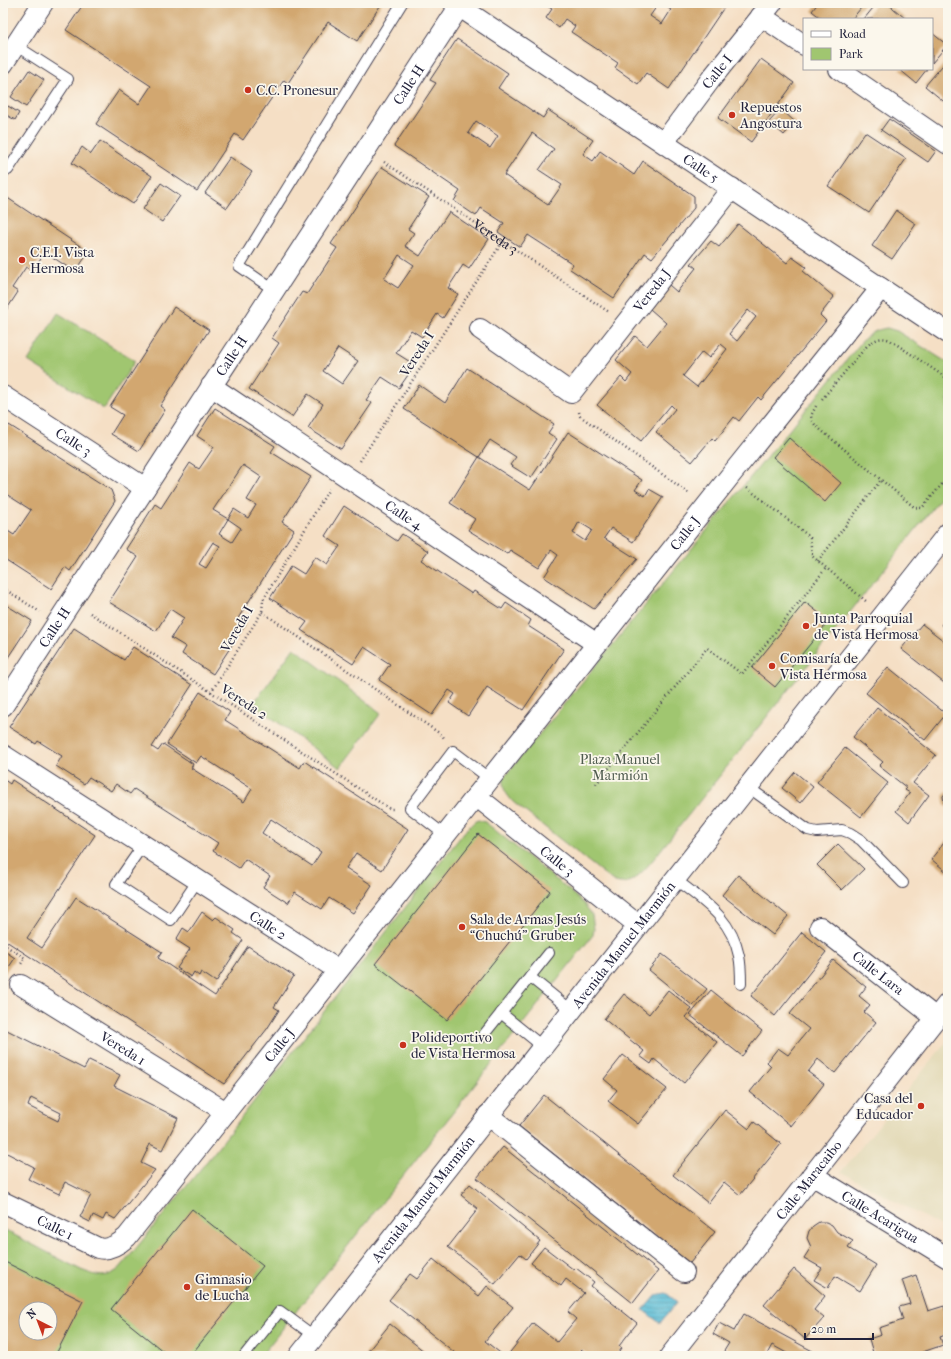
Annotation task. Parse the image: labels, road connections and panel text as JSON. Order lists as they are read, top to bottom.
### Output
{
  "streets": {
    "street": [
      "Calle I",
      "Calle H",
      "Calle 5",
      "Vereda J",
      "Calle 3",
      "Calle 4",
      "Calle J",
      "Calle 2",
      "Avenida Manuel Marmión",
      "Calle Lara",
      "Vereda 1",
      "Calle Maracaibo",
      "Calle Acarigua",
      "Calle 1"
    ],
    "path": ["Vereda 3", "Vereda I", "Vereda 2"]
  },
  "crossings": [
    ["Calle I", "Calle 5"],
    ["Calle H", "Calle 5"],
    ["Calle H", "Vereda 3"],
    ["Calle H", "Calle 3"],
    ["Calle H", "Calle 4"],
    ["Calle H", "Vereda 2"],
    ["Calle 5", "Vereda J"],
    ["Calle 5", "Calle J"],
    ["Vereda 3", "Vereda J"],
    ["Vereda 3", "Vereda I"],
    ["Vereda I", "Calle 4"],
    ["Vereda I", "Vereda 2"],
    ["Calle 3", "Calle J"],
    ["Calle 3", "Avenida Manuel Marmión"],
    ["Calle 4", "Calle J"],
    ["Calle J", "Calle 2"],
    ["Calle J", "Vereda 1"],
    ["Calle J", "Calle 1"],
    ["Calle Lara", "Calle Maracaibo"],
    ["Calle Maracaibo", "Calle Acarigua"]
  ],
  "parks": ["Plaza Manuel Marmión"],
  "places": [
    "C.C. Pronesur",
    "Repuestos Angostura",
    "C.E.I. Vista Hermosa",
    "Junta Parroquial de Vista Hermosa",
    "Comisaría de Vista Hermosa",
    "Sala de Armas Jesús “Chuchú” Gruber",
    "Polideportivo de Vista Hermosa",
    "Casa del Educador",
    "Gimnasio de Lucha"
  ],
  "legend": ["Road", "Park"],
  "scale_bar": "20 m",
  "north": "top left"
}
